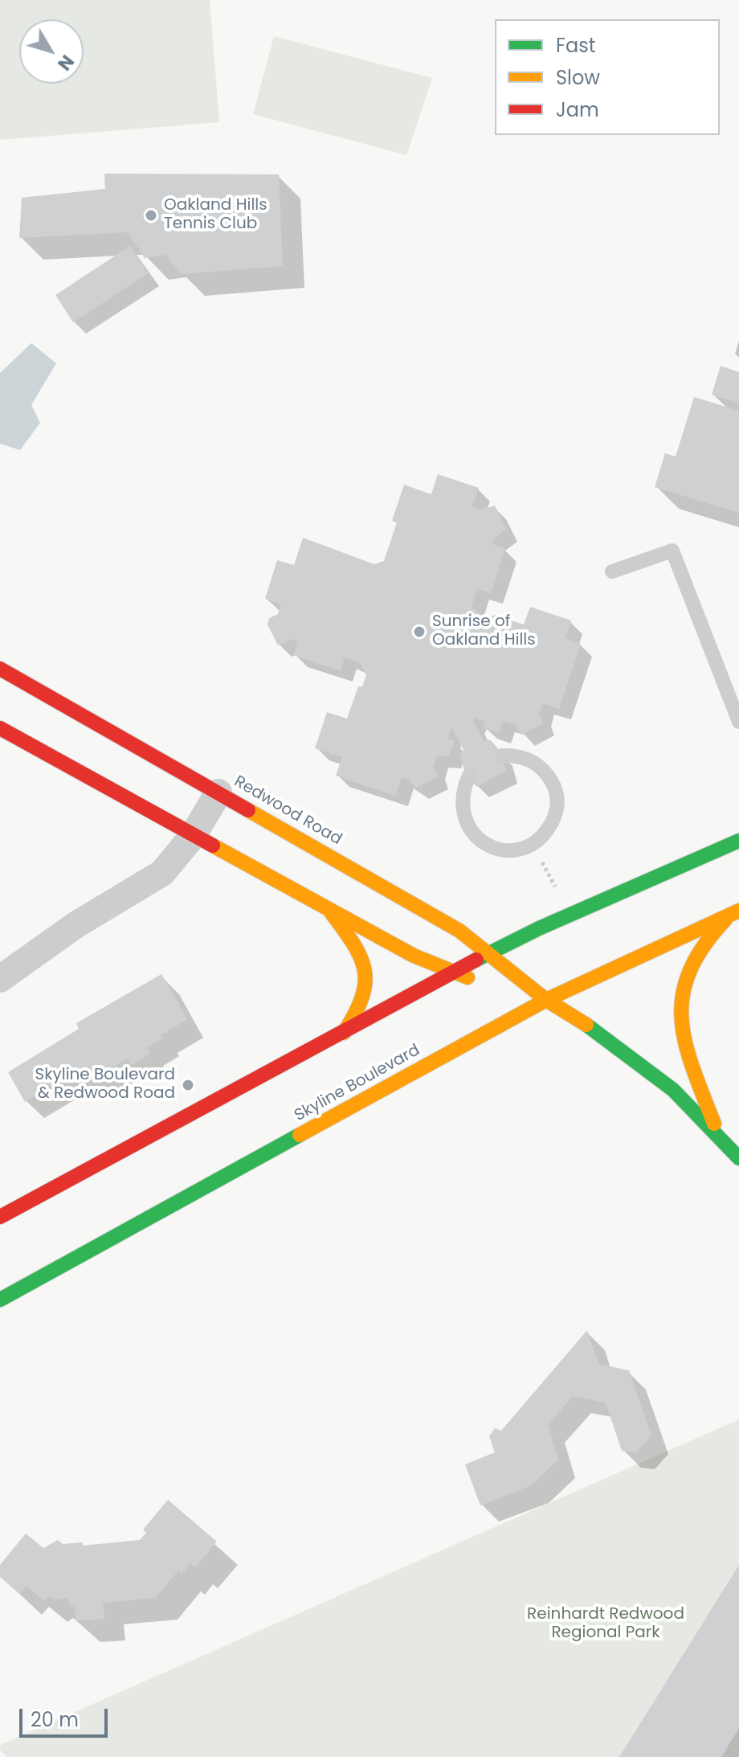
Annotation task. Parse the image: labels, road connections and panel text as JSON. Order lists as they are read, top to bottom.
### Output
{
  "streets": {
    "main road": ["Redwood Road", "Skyline Boulevard"]
  },
  "crossings": [
    ["Redwood Road", "Skyline Boulevard"]
  ],
  "parks": ["Reinhardt Redwood Regional Park"],
  "places": ["Oakland Hills Tennis Club", "Sunrise of Oakland Hills", "Skyline Boulevard & Redwood Road"],
  "legend": ["Fast", "Slow", "Jam"],
  "scale_bar": "20 m",
  "north": "bottom right"
}
